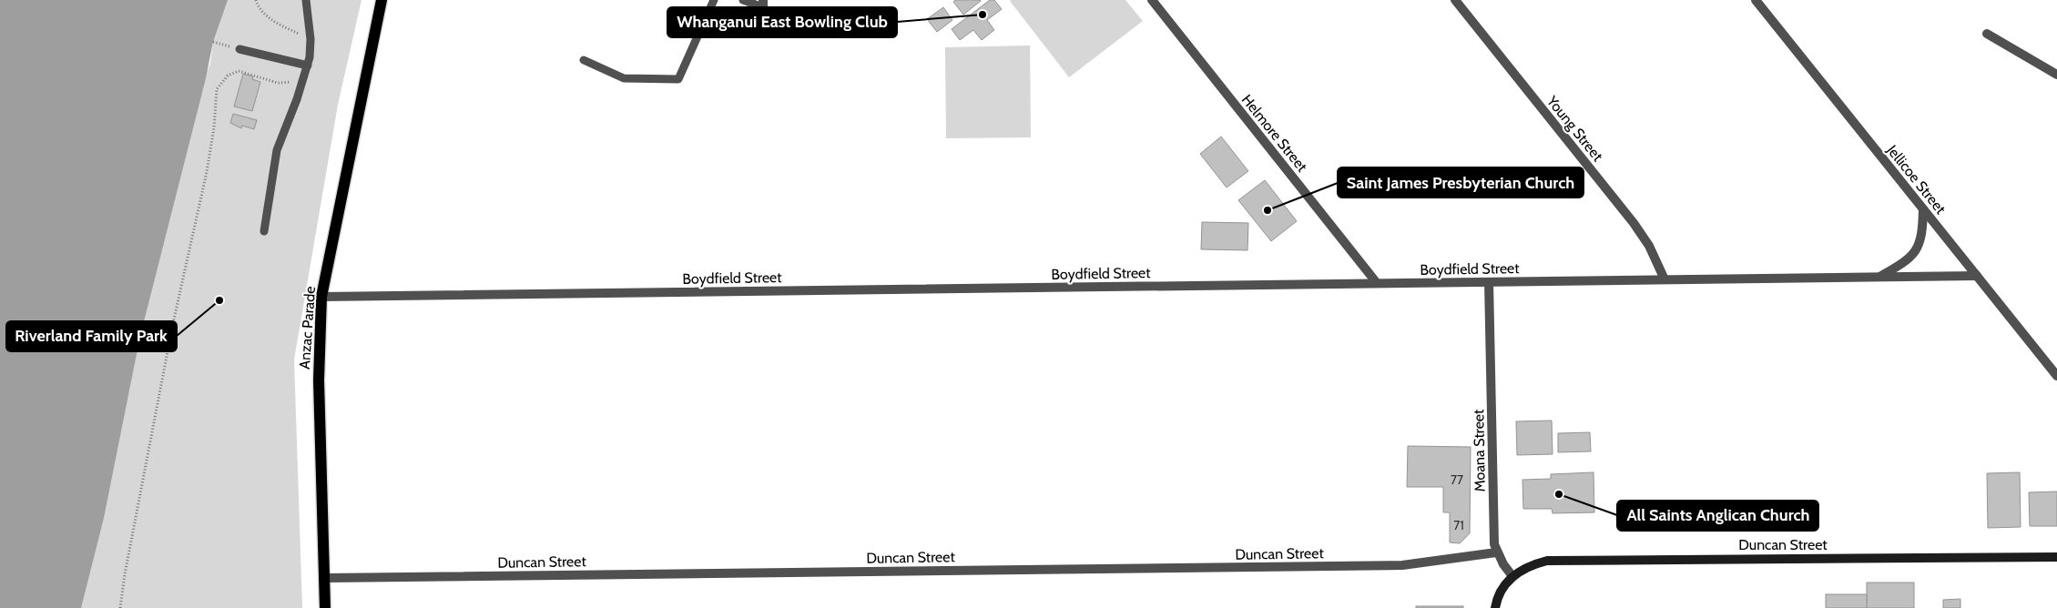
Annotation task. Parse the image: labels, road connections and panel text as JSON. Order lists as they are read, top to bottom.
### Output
{
  "streets": {
    "main road": ["Anzac Parade", "Duncan Street"],
    "street": [
      "Young Street",
      "Helmore Street",
      "Jellicoe Street",
      "Boydfield Street",
      "Moana Street"
    ]
  },
  "crossings": [
    ["Young Street", "Boydfield Street"],
    ["Helmore Street", "Boydfield Street"],
    ["Jellicoe Street", "Boydfield Street"],
    ["Boydfield Street", "Anzac Parade"],
    ["Boydfield Street", "Moana Street"],
    ["Anzac Parade", "Duncan Street"],
    ["Moana Street", "Duncan Street"]
  ],
  "places": [
    "Whanganui East Bowling Club",
    "Saint James Presbyterian Church",
    "Riverland Family Park",
    "All Saints Anglican Church"
  ],
  "house_numbers": ["77", "71"]
}
